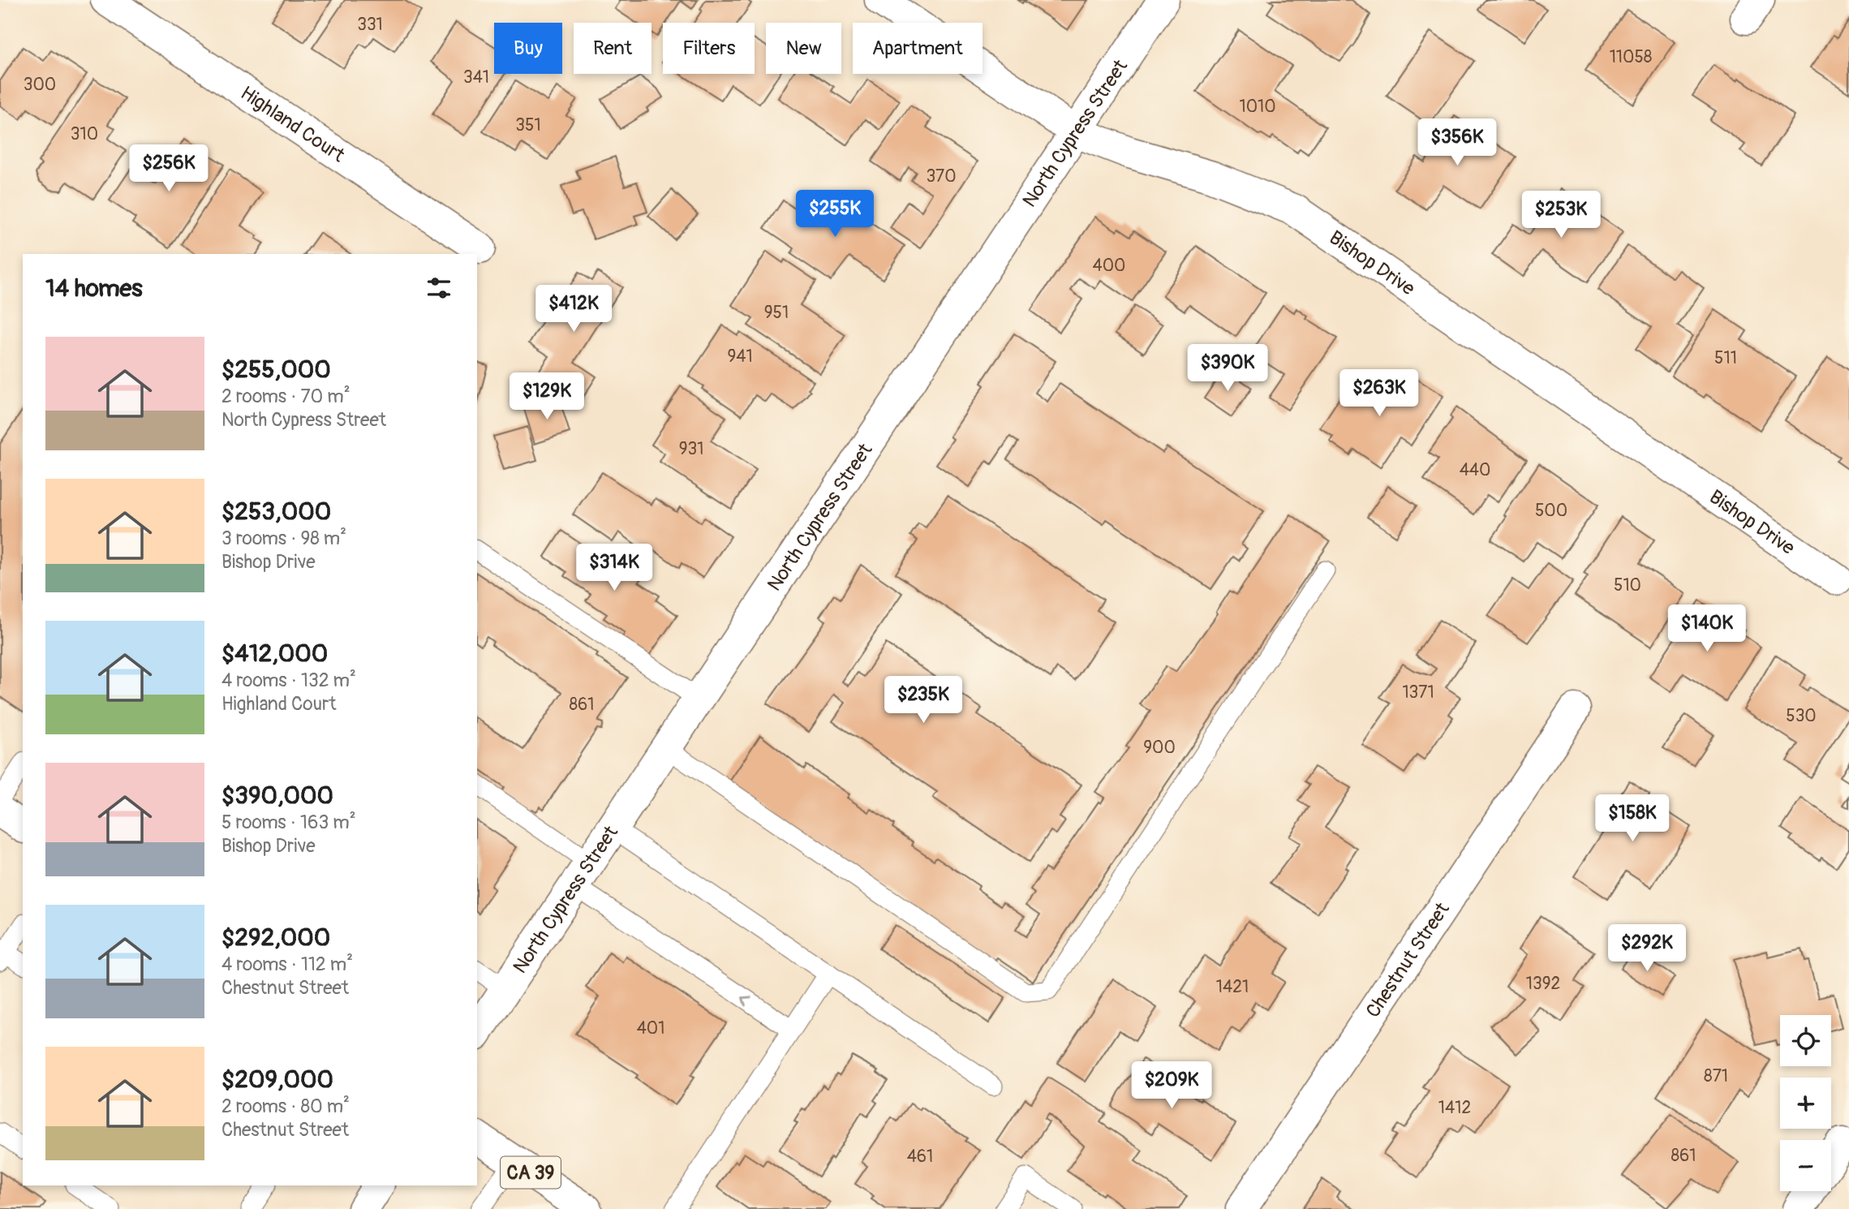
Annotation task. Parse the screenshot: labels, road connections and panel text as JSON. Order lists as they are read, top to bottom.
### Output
{
  "streets": {
    "street": [
      "Highland Court",
      "North Cypress Street",
      "Bishop Drive",
      "Chestnut Street",
      "CA 39"
    ]
  },
  "crossings": [
    ["North Cypress Street", "Bishop Drive"]
  ],
  "house_numbers": [
    "331",
    "11058",
    "341",
    "300",
    "1010",
    "351",
    "310",
    "370",
    "400",
    "951",
    "941",
    "511",
    "931",
    "440",
    "500",
    "510",
    "1371",
    "861",
    "530",
    "900",
    "1392",
    "1421",
    "401",
    "871",
    "1412",
    "861",
    "461"
  ],
  "page": {
    "chip": [
      "Buy",
      "Rent",
      "Filters",
      "New",
      "Apartment"
    ],
    "price": [
      "$356K",
      "$256K",
      "$255K",
      "$253K",
      "$412K",
      "$390K",
      "$263K",
      "$129K",
      "$314K",
      "$140K",
      "$235K",
      "$158K",
      "$292K",
      "$209K"
    ],
    "heading": "14 homes",
    "list": [
      {
        "name": "$255,000",
        "note": "2 rooms · 70 m² · North Cypress Street"
      },
      {
        "name": "$253,000",
        "note": "3 rooms · 98 m² · Bishop Drive"
      },
      {
        "name": "$412,000",
        "note": "4 rooms · 132 m² · Highland Court"
      },
      {
        "name": "$390,000",
        "note": "5 rooms · 163 m² · Bishop Drive"
      },
      {
        "name": "$292,000",
        "note": "4 rooms · 112 m² · Chestnut Street"
      },
      {
        "name": "$209,000",
        "note": "2 rooms · 80 m² · Chestnut Street"
      }
    ],
    "map_buttons": ["+", "−"]
  }
}
